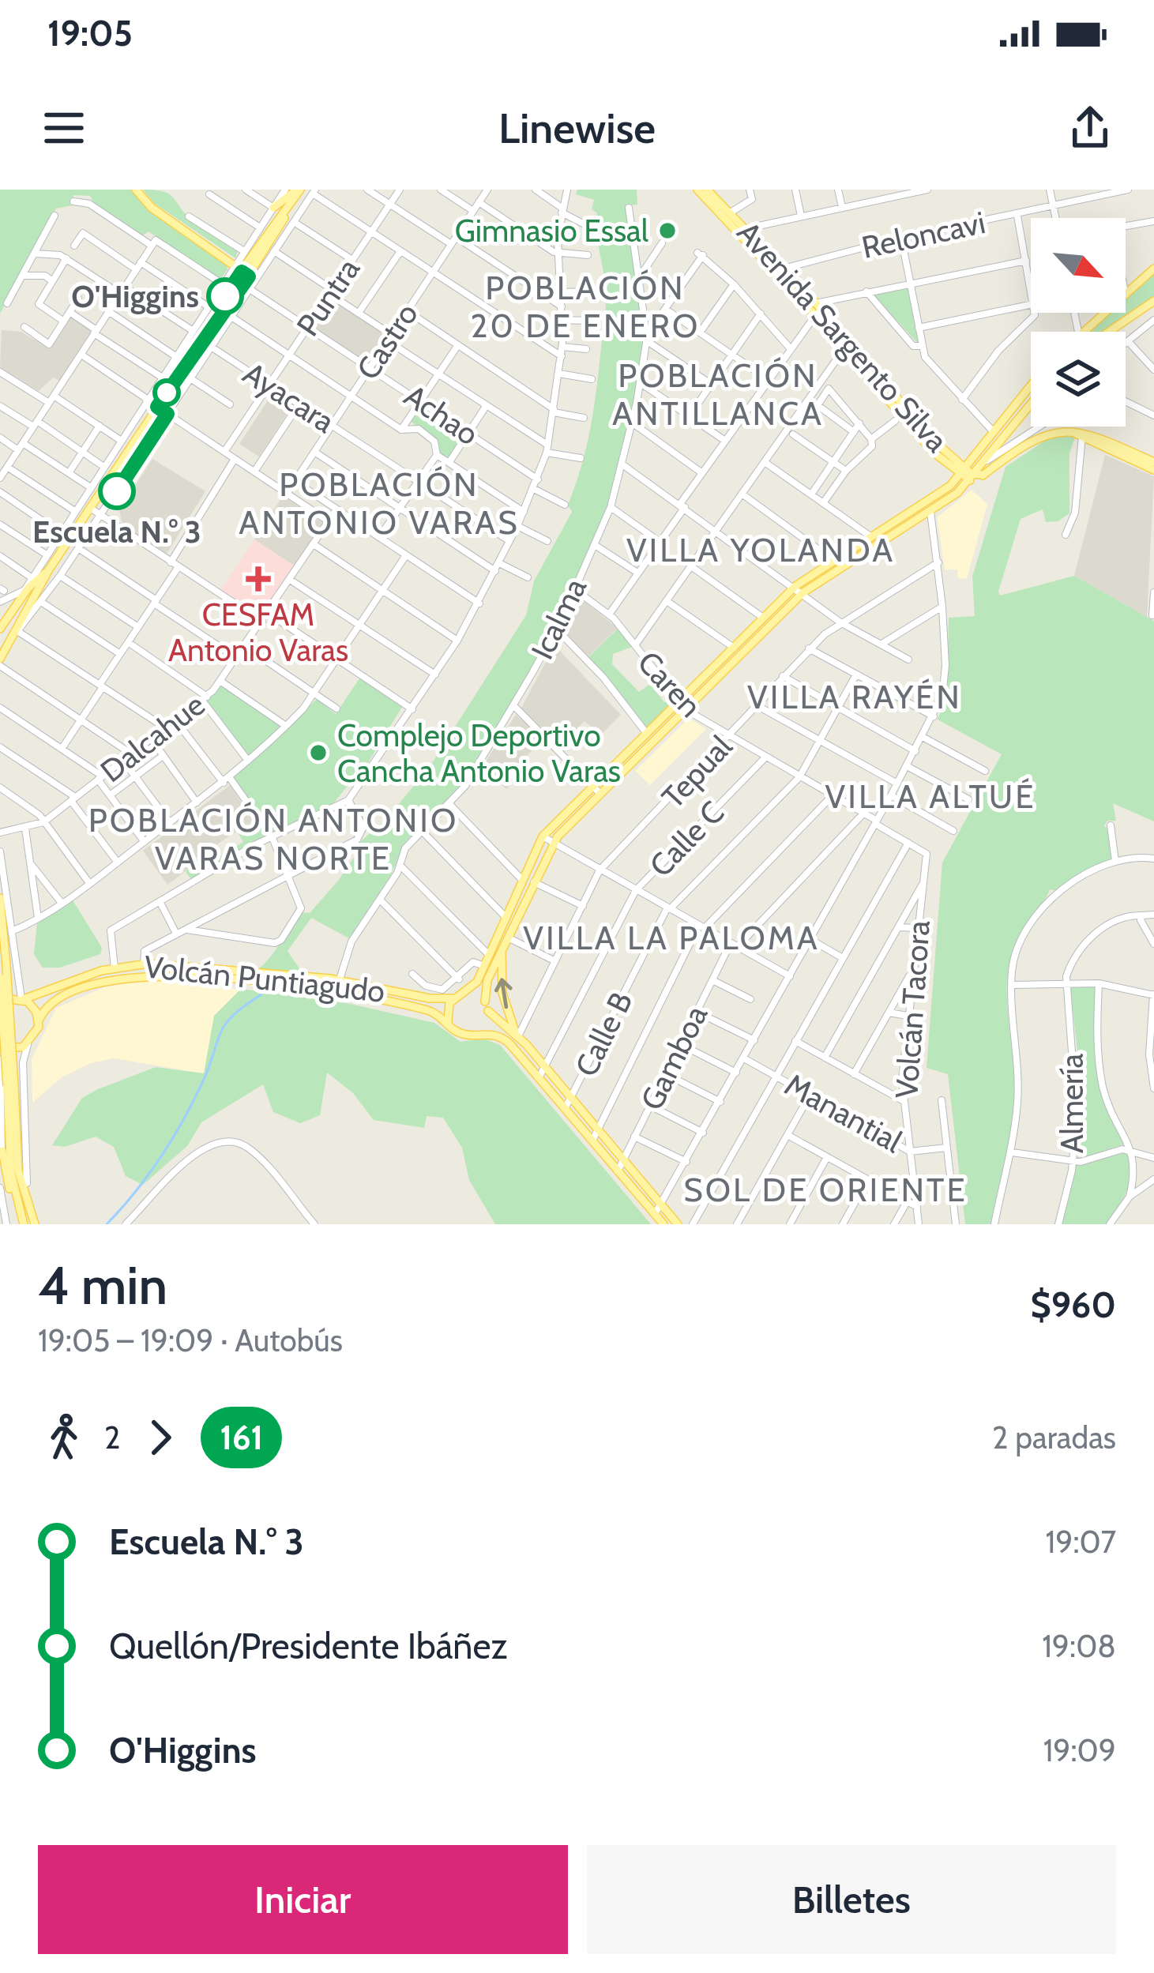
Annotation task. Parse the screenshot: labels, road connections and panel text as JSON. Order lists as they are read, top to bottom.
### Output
{
  "streets": {
    "main road": ["Avenida Sargento Silva", "Volcán Puntiagudo"],
    "street": [
      "Reloncavi",
      "Puntra",
      "Castro",
      "Ayacara",
      "Achao",
      "Icalma",
      "Caren",
      "Dalcahue",
      "Tepual",
      "Calle C",
      "Volcán Tacora",
      "Calle B",
      "Gamboa",
      "Almería",
      "Manantial"
    ]
  },
  "crossings": [
    ["Reloncavi", "Avenida Sargento Silva"],
    ["Puntra", "Ayacara"],
    ["Puntra", "Achao"],
    ["Castro", "Ayacara"],
    ["Castro", "Achao"],
    ["Icalma", "Caren"],
    ["Icalma", "Volcán Puntiagudo"],
    ["Caren", "Tepual"],
    ["Caren", "Calle C"],
    ["Caren", "Calle B"],
    ["Caren", "Gamboa"],
    ["Volcán Tacora", "Manantial"]
  ],
  "districts": [
    "POBLACIÓN 20 DE ENERO",
    "POBLACIÓN ANTILLANCA",
    "POBLACIÓN ANTONIO VARAS",
    "VILLA YOLANDA",
    "VILLA RAYÉN",
    "VILLA ALTUÉ",
    "POBLACIÓN ANTONIO VARAS NORTE",
    "VILLA LA PALOMA",
    "SOL DE ORIENTE"
  ],
  "places": {
    "other": [
      "Gimnasio Essal",
      "O'Higgins",
      "Escuela N.° 3",
      "Complejo Deportivo Cancha Antonio Varas"
    ],
    "health": ["CESFAM Antonio Varas"]
  },
  "lines": ["bus line 161"],
  "north": "bottom right",
  "page": {
    "status": "19:05",
    "header": "Linewise",
    "heading": ["4 min", "19:05 – 19:09 · Autobús", "$960"],
    "legs": ["2", "161", "2 paradas"],
    "list": [
      {
        "name": "Escuela N.° 3",
        "value": "19:07"
      },
      {
        "name": "Quellón/Presidente Ibáñez",
        "value": "19:08"
      },
      {
        "name": "O'Higgins",
        "value": "19:09"
      }
    ],
    "buttons": ["Iniciar", "Billetes"]
  }
}
